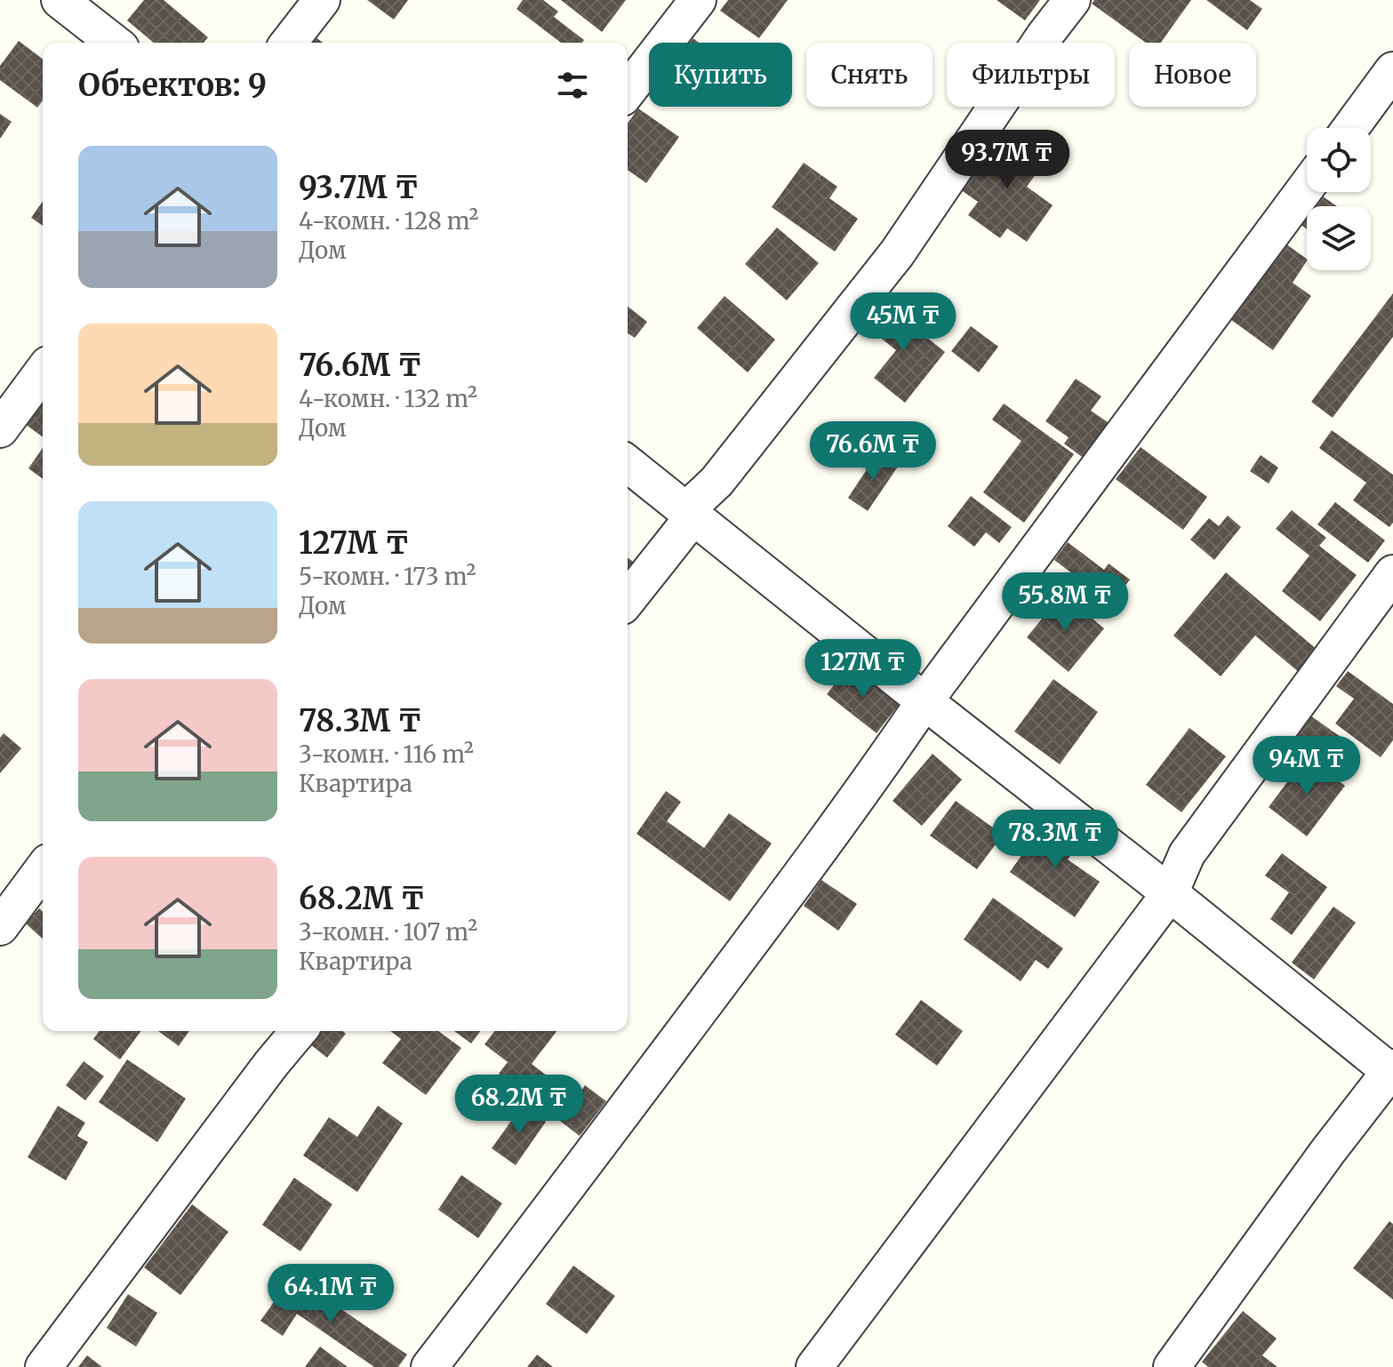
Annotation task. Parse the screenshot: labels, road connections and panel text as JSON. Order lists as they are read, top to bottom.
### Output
{
  "page": {
    "chip": [
      "Купить",
      "Снять",
      "Фильтры",
      "Новое"
    ],
    "heading": "Объектов: 9",
    "list": [
      {
        "name": "93.7M ₸",
        "note": "4-комн. · 128 m² · Дом"
      },
      {
        "name": "76.6M ₸",
        "note": "4-комн. · 132 m² · Дом"
      },
      {
        "name": "127M ₸",
        "note": "5-комн. · 173 m² · Дом"
      },
      {
        "name": "78.3M ₸",
        "note": "3-комн. · 116 m² · Квартира"
      },
      {
        "name": "68.2M ₸",
        "note": "3-комн. · 107 m² · Квартира"
      }
    ],
    "price": [
      "93.7M ₸",
      "45M ₸",
      "76.6M ₸",
      "55.8M ₸",
      "127M ₸",
      "94M ₸",
      "78.3M ₸",
      "68.2M ₸",
      "64.1M ₸"
    ]
  }
}
